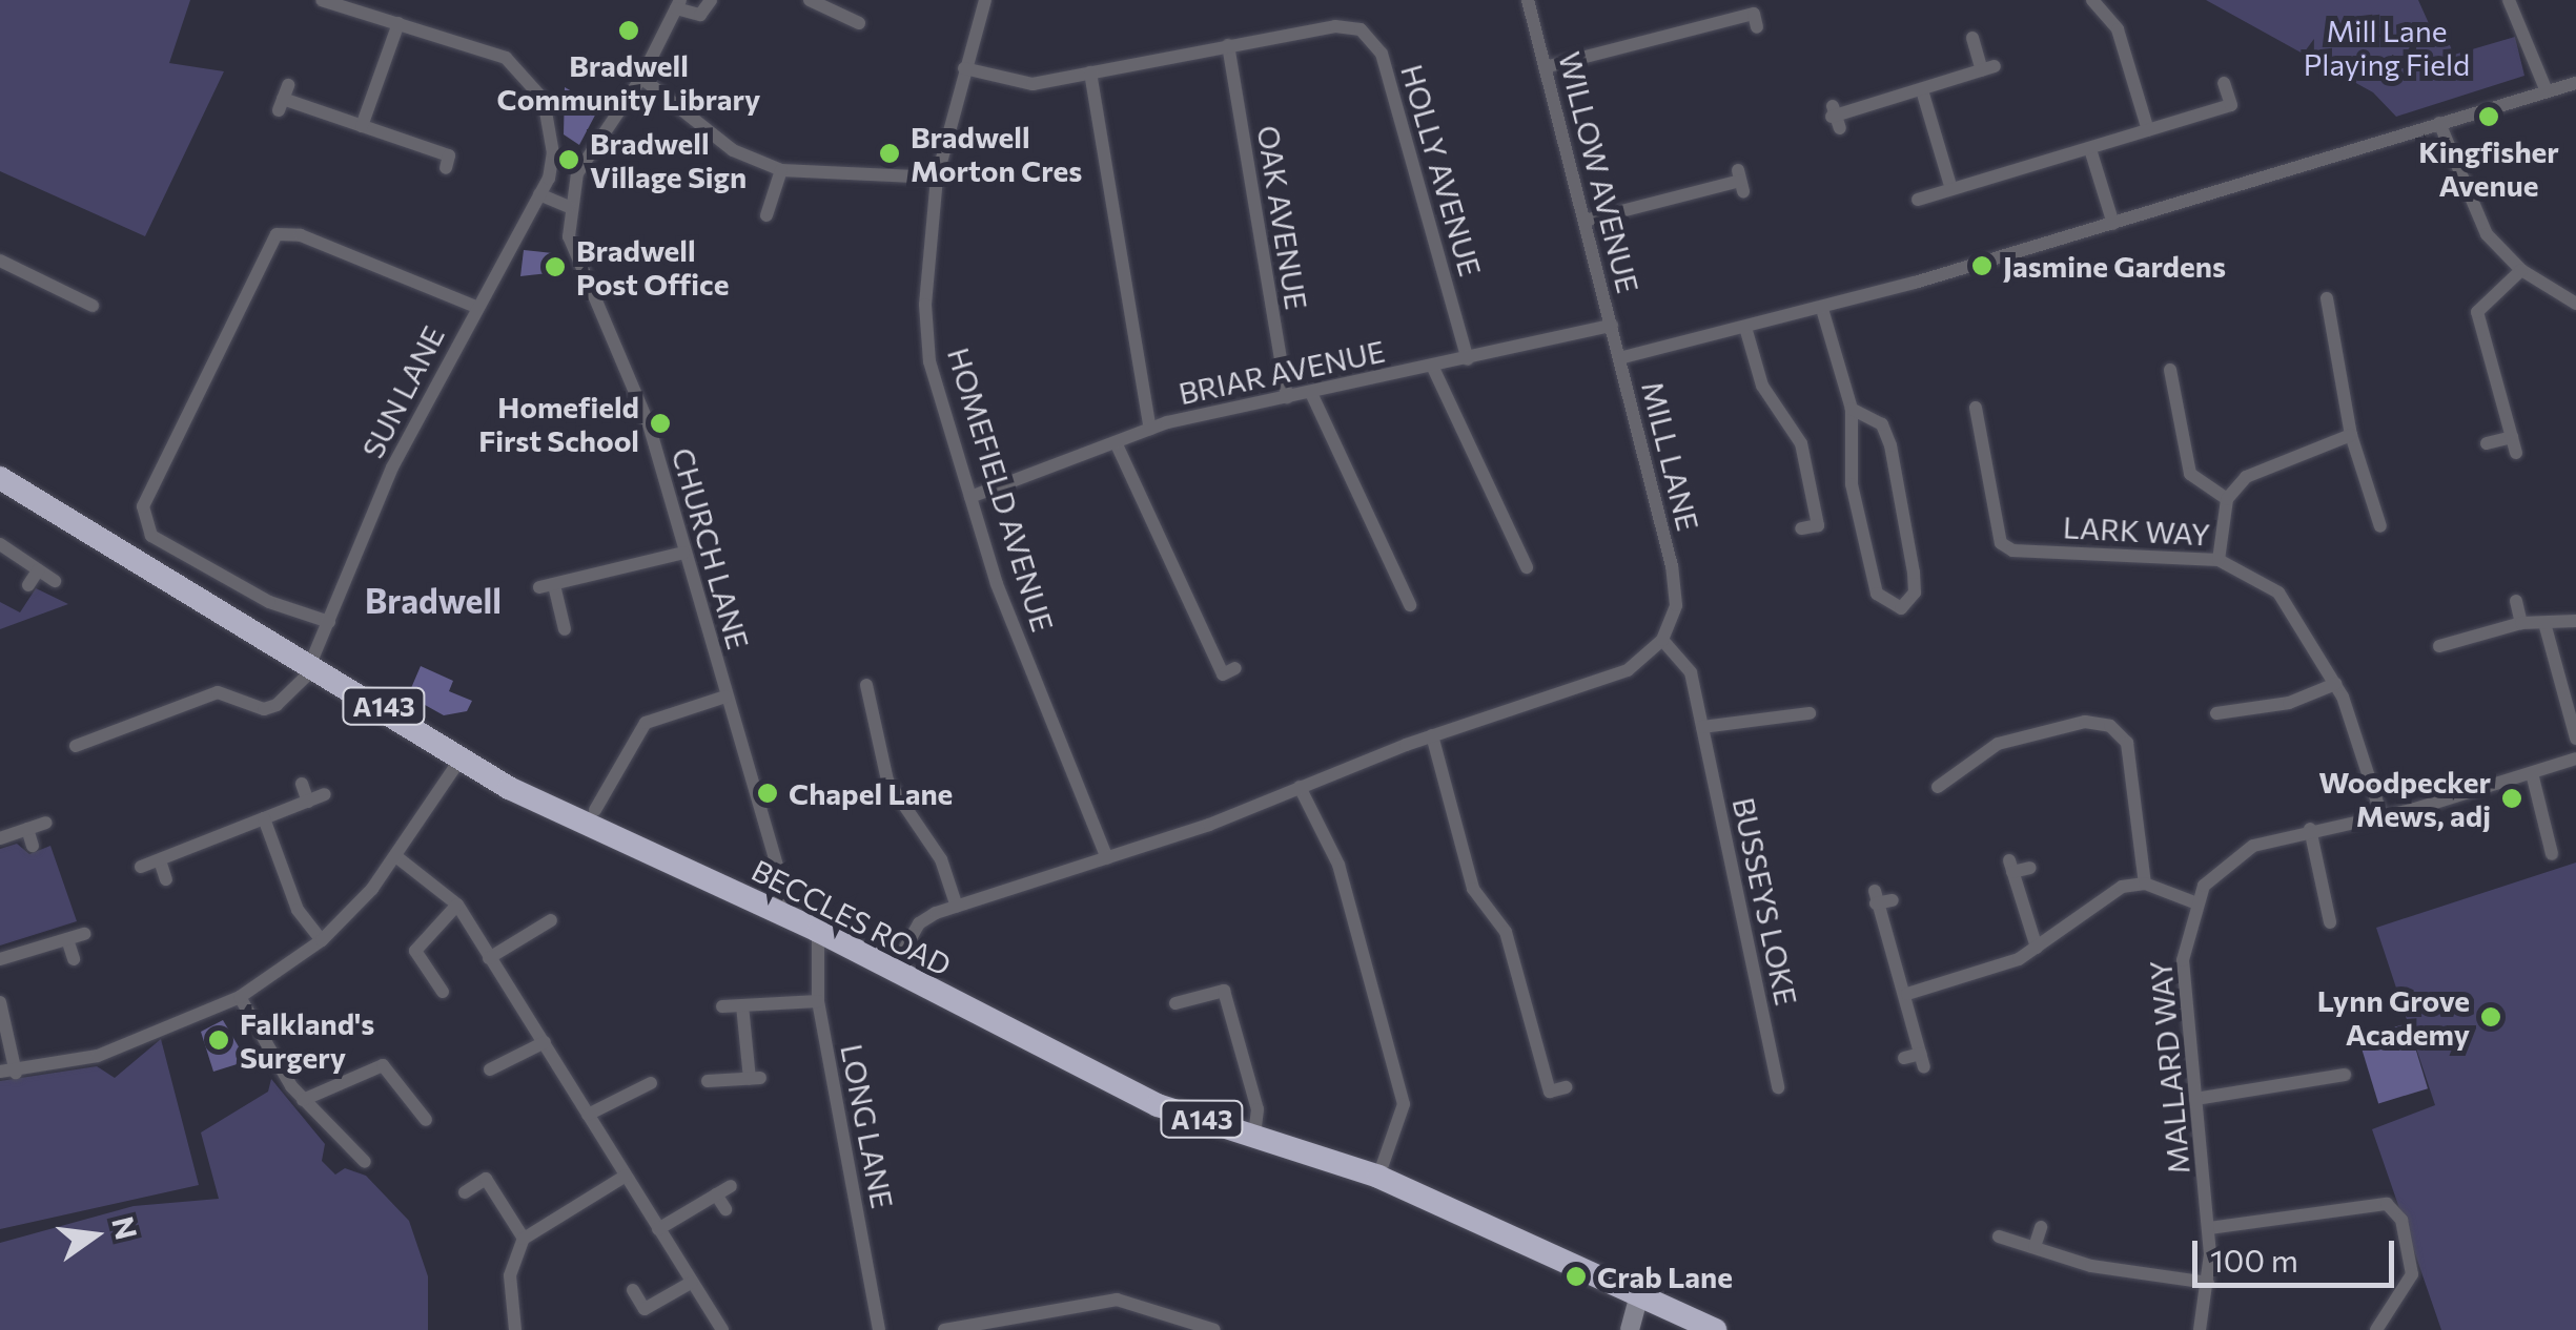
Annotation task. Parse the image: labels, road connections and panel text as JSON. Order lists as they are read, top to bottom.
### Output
{
  "streets": {
    "highway": ["A143", "BECCLES ROAD"],
    "street": [
      "HOLLY AVENUE",
      "WILLOW AVENUE",
      "OAK AVENUE",
      "BRIAR AVENUE",
      "SUN LANE",
      "MILL LANE",
      "HOMEFIELD AVENUE",
      "LARK WAY",
      "CHURCH LANE",
      "BUSSEYS LOKE",
      "MALLARD WAY",
      "LONG LANE"
    ]
  },
  "crossings": [
    ["HOLLY AVENUE", "OAK AVENUE"],
    ["HOLLY AVENUE", "BRIAR AVENUE"],
    ["HOLLY AVENUE", "HOMEFIELD AVENUE"],
    ["WILLOW AVENUE", "BRIAR AVENUE"],
    ["WILLOW AVENUE", "MILL LANE"],
    ["OAK AVENUE", "BRIAR AVENUE"],
    ["BRIAR AVENUE", "HOMEFIELD AVENUE"],
    ["SUN LANE", "BECCLES ROAD"],
    ["MILL LANE", "BUSSEYS LOKE"],
    ["CHURCH LANE", "BECCLES ROAD"],
    ["BECCLES ROAD", "LONG LANE"]
  ],
  "districts": ["Bradwell"],
  "parks": ["Mill Lane Playing Field"],
  "places": [
    "Bradwell Community Library",
    "Kingfisher Avenue",
    "Bradwell Morton Cres",
    "Bradwell Village Sign",
    "Jasmine Gardens",
    "Bradwell Post Office",
    "Homefield First School",
    "Chapel Lane",
    "Woodpecker Mews, adj",
    "Lynn Grove Academy",
    "Falkland's Surgery",
    "Crab Lane"
  ],
  "scale_bar": "100 m",
  "north": "right"
}
